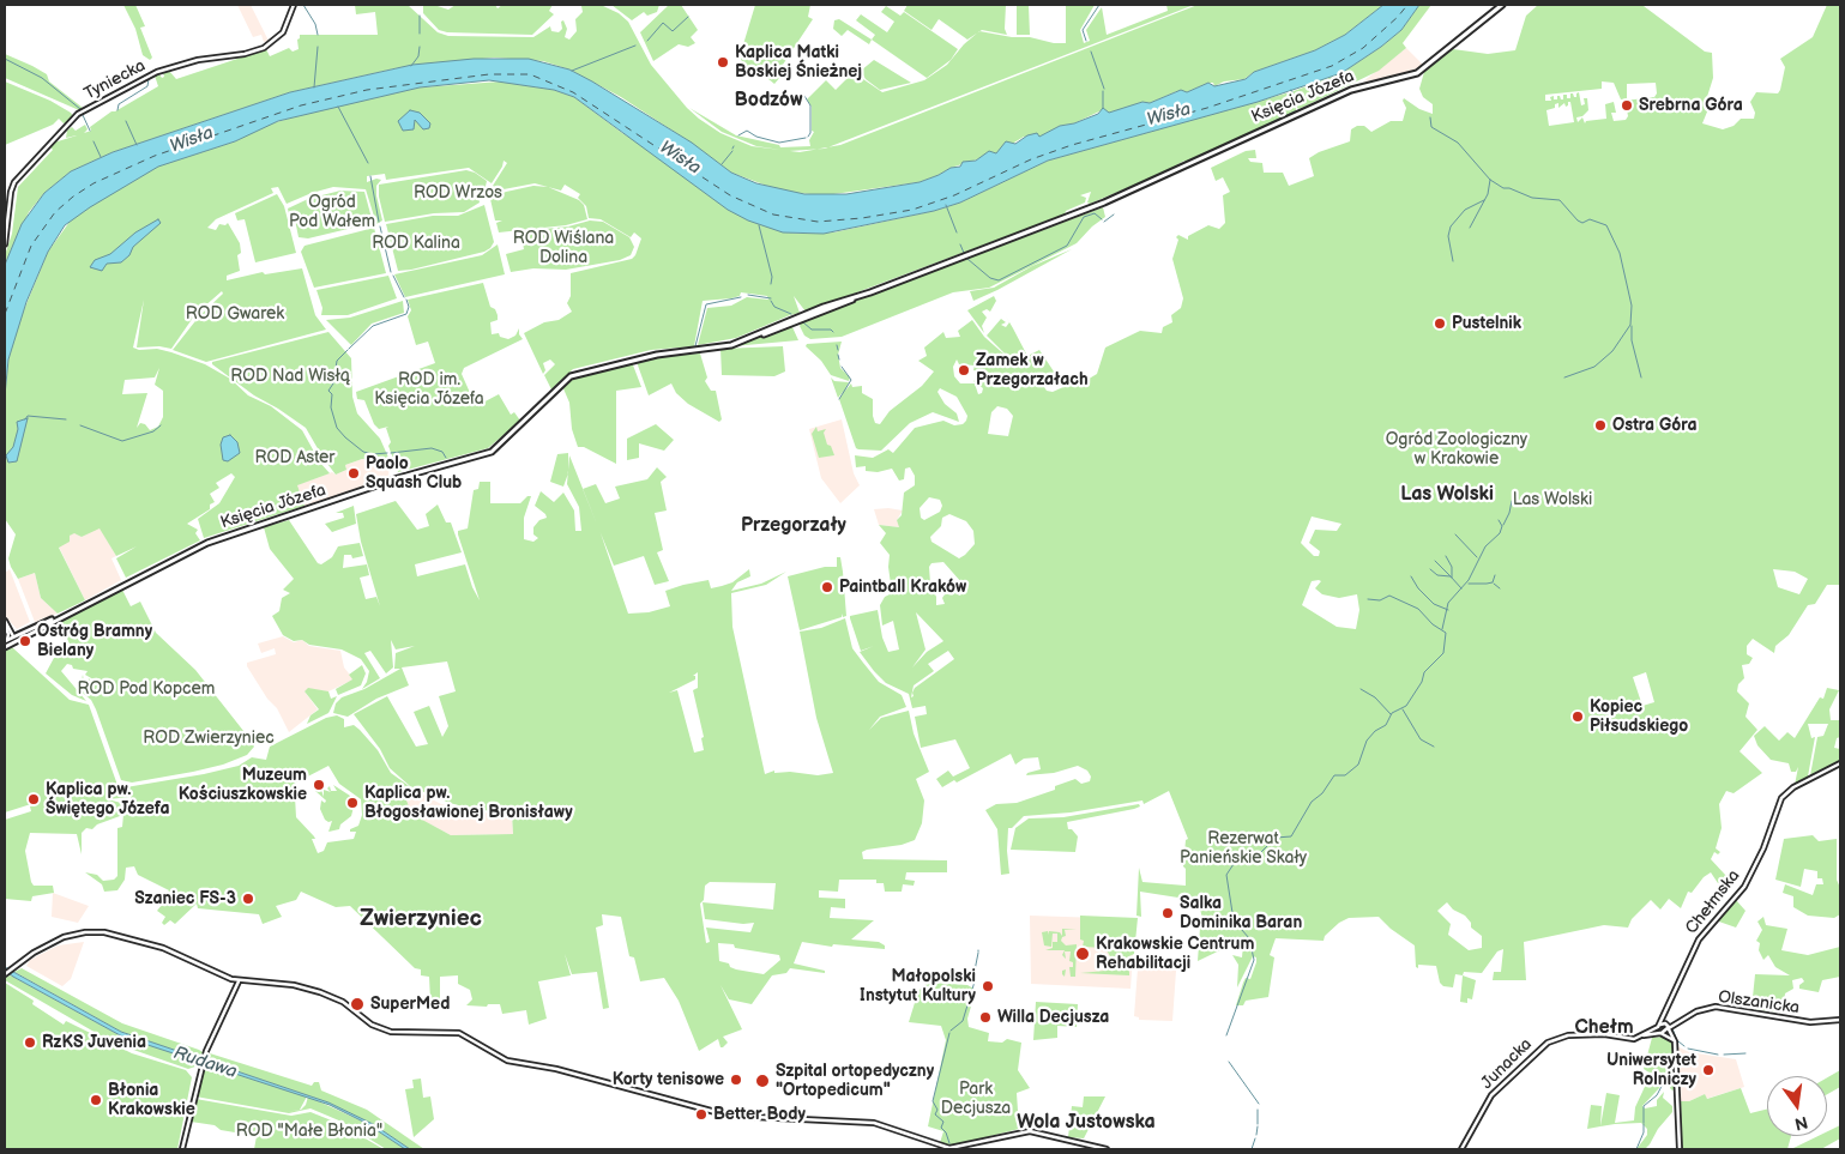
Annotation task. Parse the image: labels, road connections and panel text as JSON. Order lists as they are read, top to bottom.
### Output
{
  "streets": {
    "main road": ["Księcia Józefa"],
    "street": [
      "Tyniecka",
      "Chełmska",
      "Olszanicka",
      "Junacka"
    ]
  },
  "districts": [
    "Bodzów",
    "Las Wolski",
    "Przegorzały",
    "Zwierzyniec",
    "Chełm",
    "Wola Justowska"
  ],
  "water": ["Wisła", "Rudawa"],
  "parks": [
    "ROD Wrzos",
    "Ogród Pod Wałem",
    "ROD Wiślana Dolina",
    "ROD Kalina",
    "ROD Gwarek",
    "ROD Nad Wisłą",
    "ROD im. Księcia Józefa",
    "Ogród Zoologiczny w Krakowie",
    "ROD Aster",
    "Las Wolski",
    "ROD Pod Kopcem",
    "ROD Zwierzyniec",
    "Rezerwat Panieńskie Skały",
    "Park Decjusza",
    "ROD \"Małe Błonia\""
  ],
  "places": [
    "Kaplica Matki Boskiej Śnieżnej",
    "Srebrna Góra",
    "Pustelnik",
    "Zamek w Przegorzałach",
    "Ostra Góra",
    "Paolo Squash Club",
    "Paintball Kraków",
    "Ostróg Bramny Bielany",
    "Kopiec Piłsudskiego",
    "Muzeum Kościuszkowskie",
    "Kaplica pw. Świętego Józefa",
    "Kaplica pw. Błogosławionej Bronisławy",
    "Szaniec FS-3",
    "Salka Dominika Baran",
    "Krakowskie Centrum Rehabilitacji",
    "Małopolski Instytut Kultury",
    "SuperMed",
    "Willa Decjusza",
    "RzKS Juvenia",
    "Uniwersytet Rolniczy",
    "Korty tenisowe",
    "Szpital ortopedyczny \"Ortopedicum\"",
    "Błonia Krakowskie",
    "Better Body"
  ],
  "north": "bottom"
}
